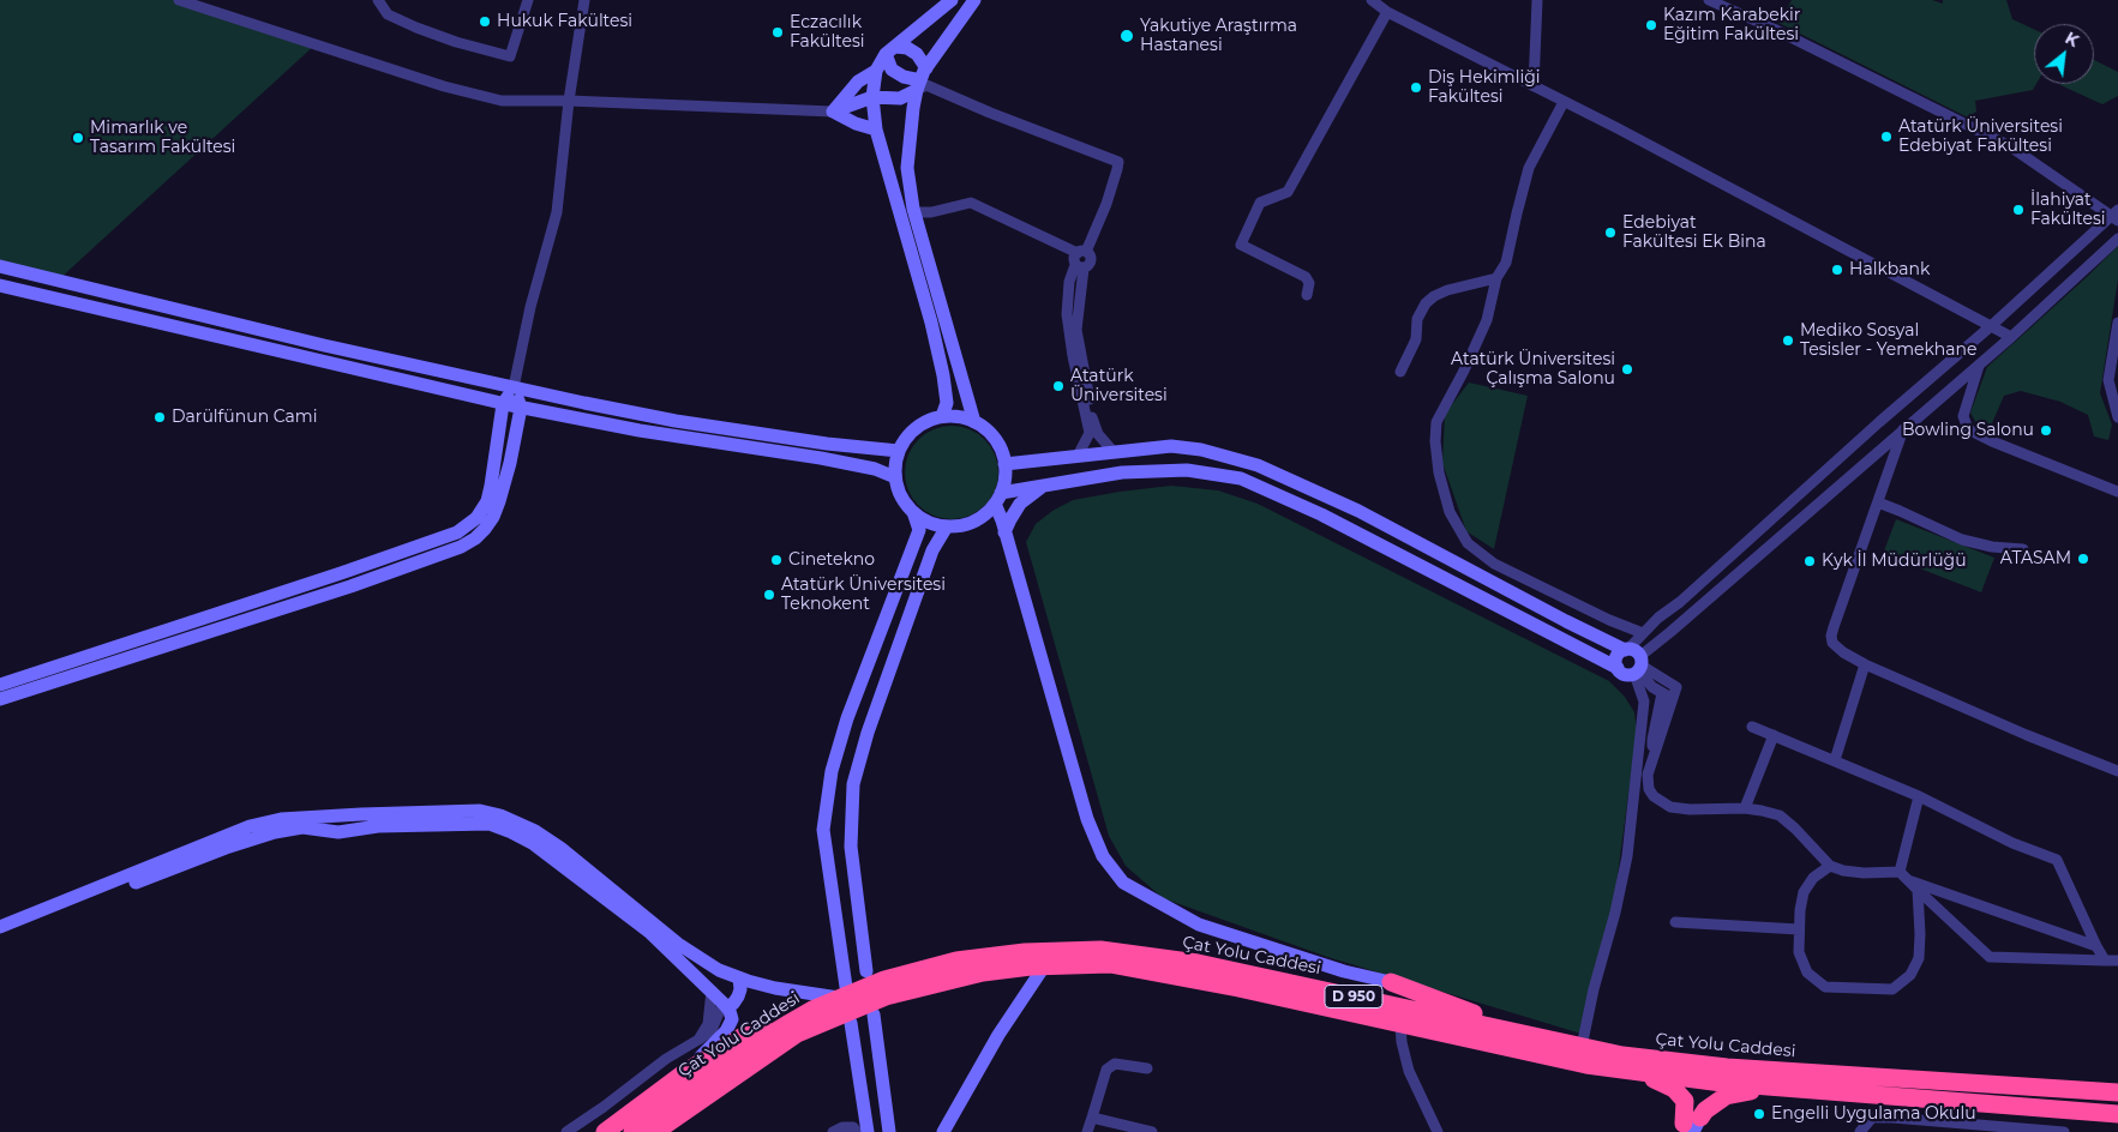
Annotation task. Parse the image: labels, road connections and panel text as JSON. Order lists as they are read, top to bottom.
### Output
{
  "streets": {
    "highway": ["Çat Yolu Caddesi", "D 950"]
  },
  "places": [
    "Hukuk Fakültesi",
    "Kazım Karabekir Eğitim Fakültesi",
    "Eczacılık Fakültesi",
    "Yakutiye Araştırma Hastanesi",
    "Diş Hekimliği Fakültesi",
    "Atatürk Üniversitesi Edebiyat Fakültesi",
    "Mimarlık ve Tasarım Fakültesi",
    "İlahiyat Fakültesi",
    "Edebiyat Fakültesi Ek Bina",
    "Halkbank",
    "Mediko Sosyal Tesisler - Yemekhane",
    "Atatürk Üniversitesi Çalışma Salonu",
    "Atatürk Üniversitesi",
    "Darülfünun Cami",
    "Bowling Salonu",
    "ATASAM",
    "Cinetekno",
    "Kyk İl Müdürlüğü",
    "Atatürk Üniversitesi Teknokent",
    "Engelli Uygulama Okulu"
  ],
  "north": "top right"
}
